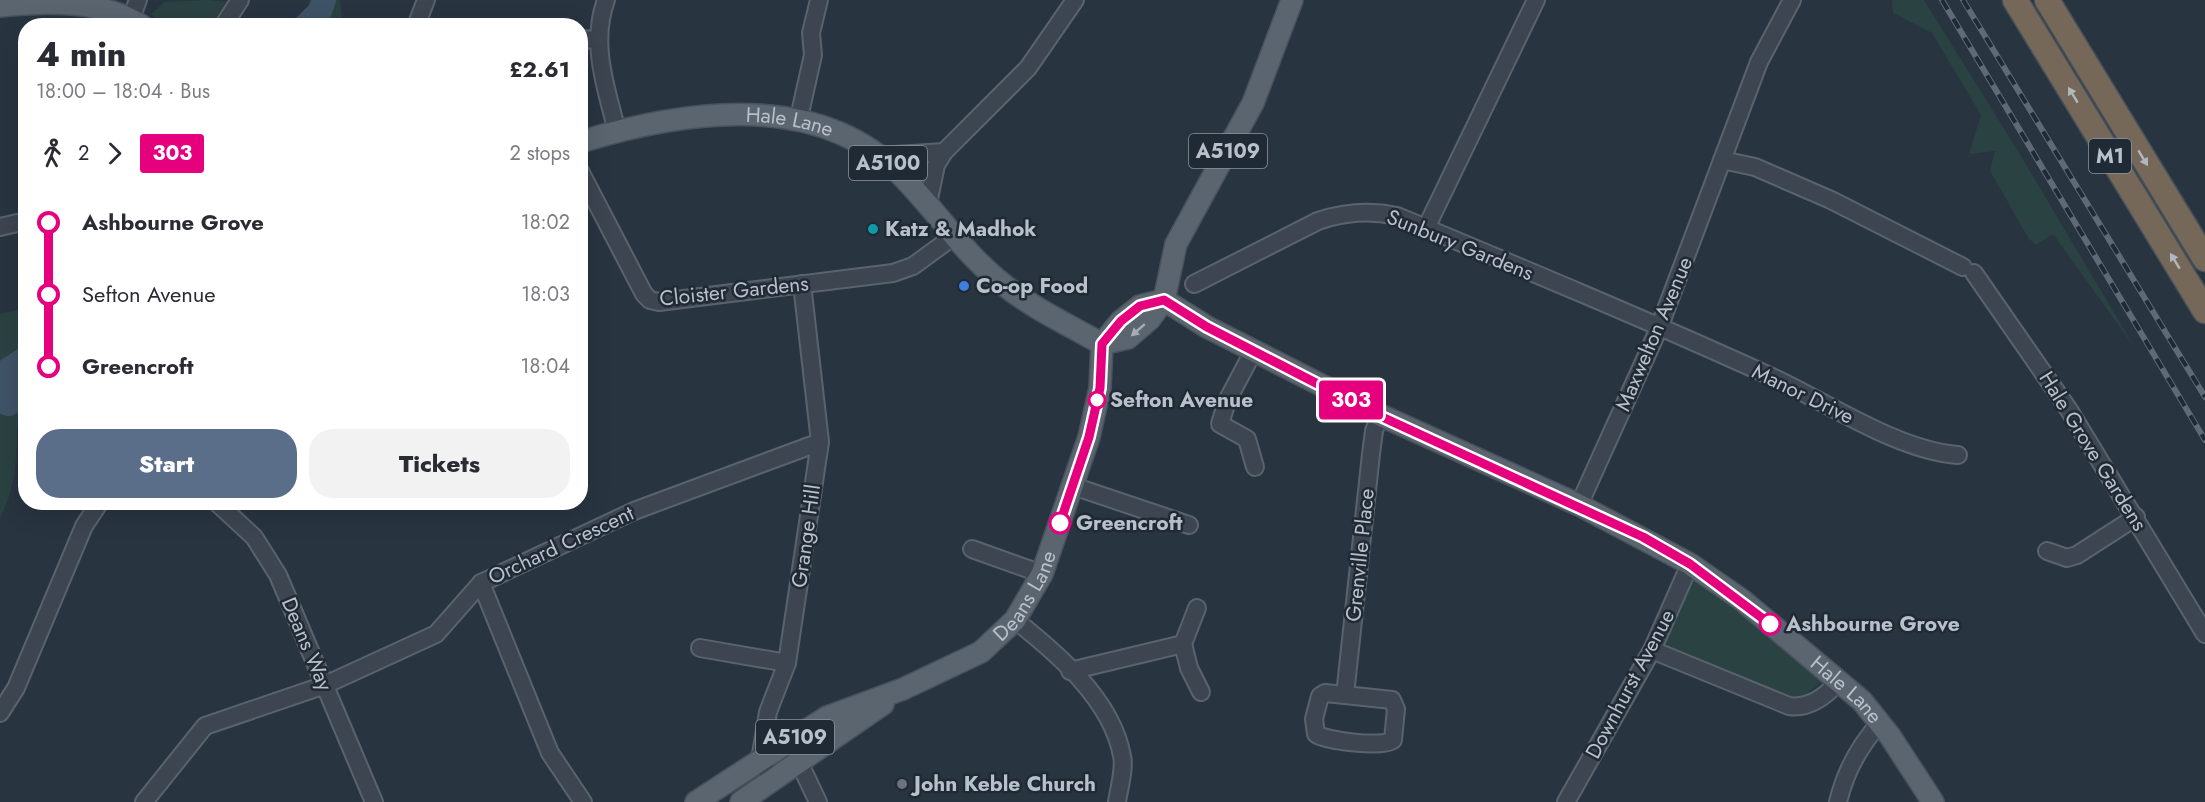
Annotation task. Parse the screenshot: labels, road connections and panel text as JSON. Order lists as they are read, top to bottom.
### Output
{
  "streets": {
    "highway": ["M1"],
    "main road": [
      "Hale Lane",
      "A5109",
      "A5100",
      "Deans Lane"
    ],
    "street": [
      "Sunbury Gardens",
      "Cloister Gardens",
      "Maxwelton Avenue",
      "Manor Drive",
      "Hale Grove Gardens",
      "Grange Hill",
      "Orchard Crescent",
      "Grenville Place",
      "Deans Way",
      "Downhurst Avenue"
    ]
  },
  "crossings": [
    ["Hale Lane", "A5109"],
    ["Hale Lane", "Cloister Gardens"],
    ["Hale Lane", "Maxwelton Avenue"],
    ["Hale Lane", "Grenville Place"],
    ["Hale Lane", "Deans Lane"],
    ["Hale Lane", "Downhurst Avenue"],
    ["Sunbury Gardens", "Maxwelton Avenue"],
    ["Sunbury Gardens", "Manor Drive"],
    ["Cloister Gardens", "Grange Hill"],
    ["Maxwelton Avenue", "Manor Drive"],
    ["Maxwelton Avenue", "Hale Grove Gardens"],
    ["Grange Hill", "Orchard Crescent"],
    ["Grange Hill", "Deans Lane"],
    ["Orchard Crescent", "Deans Way"]
  ],
  "places": [
    "Katz & Madhok",
    "Co-op Food",
    "Sefton Avenue",
    "Greencroft",
    "Ashbourne Grove",
    "John Keble Church"
  ],
  "lines": ["bus line 303"],
  "page": {
    "on_map": "303",
    "heading": ["4 min", "18:00 – 18:04 · Bus", "£2.61"],
    "legs": ["2", "303", "2 stops"],
    "list": [
      {
        "name": "Ashbourne Grove",
        "value": "18:02"
      },
      {
        "name": "Sefton Avenue",
        "value": "18:03"
      },
      {
        "name": "Greencroft",
        "value": "18:04"
      }
    ],
    "buttons": ["Start", "Tickets"]
  }
}
